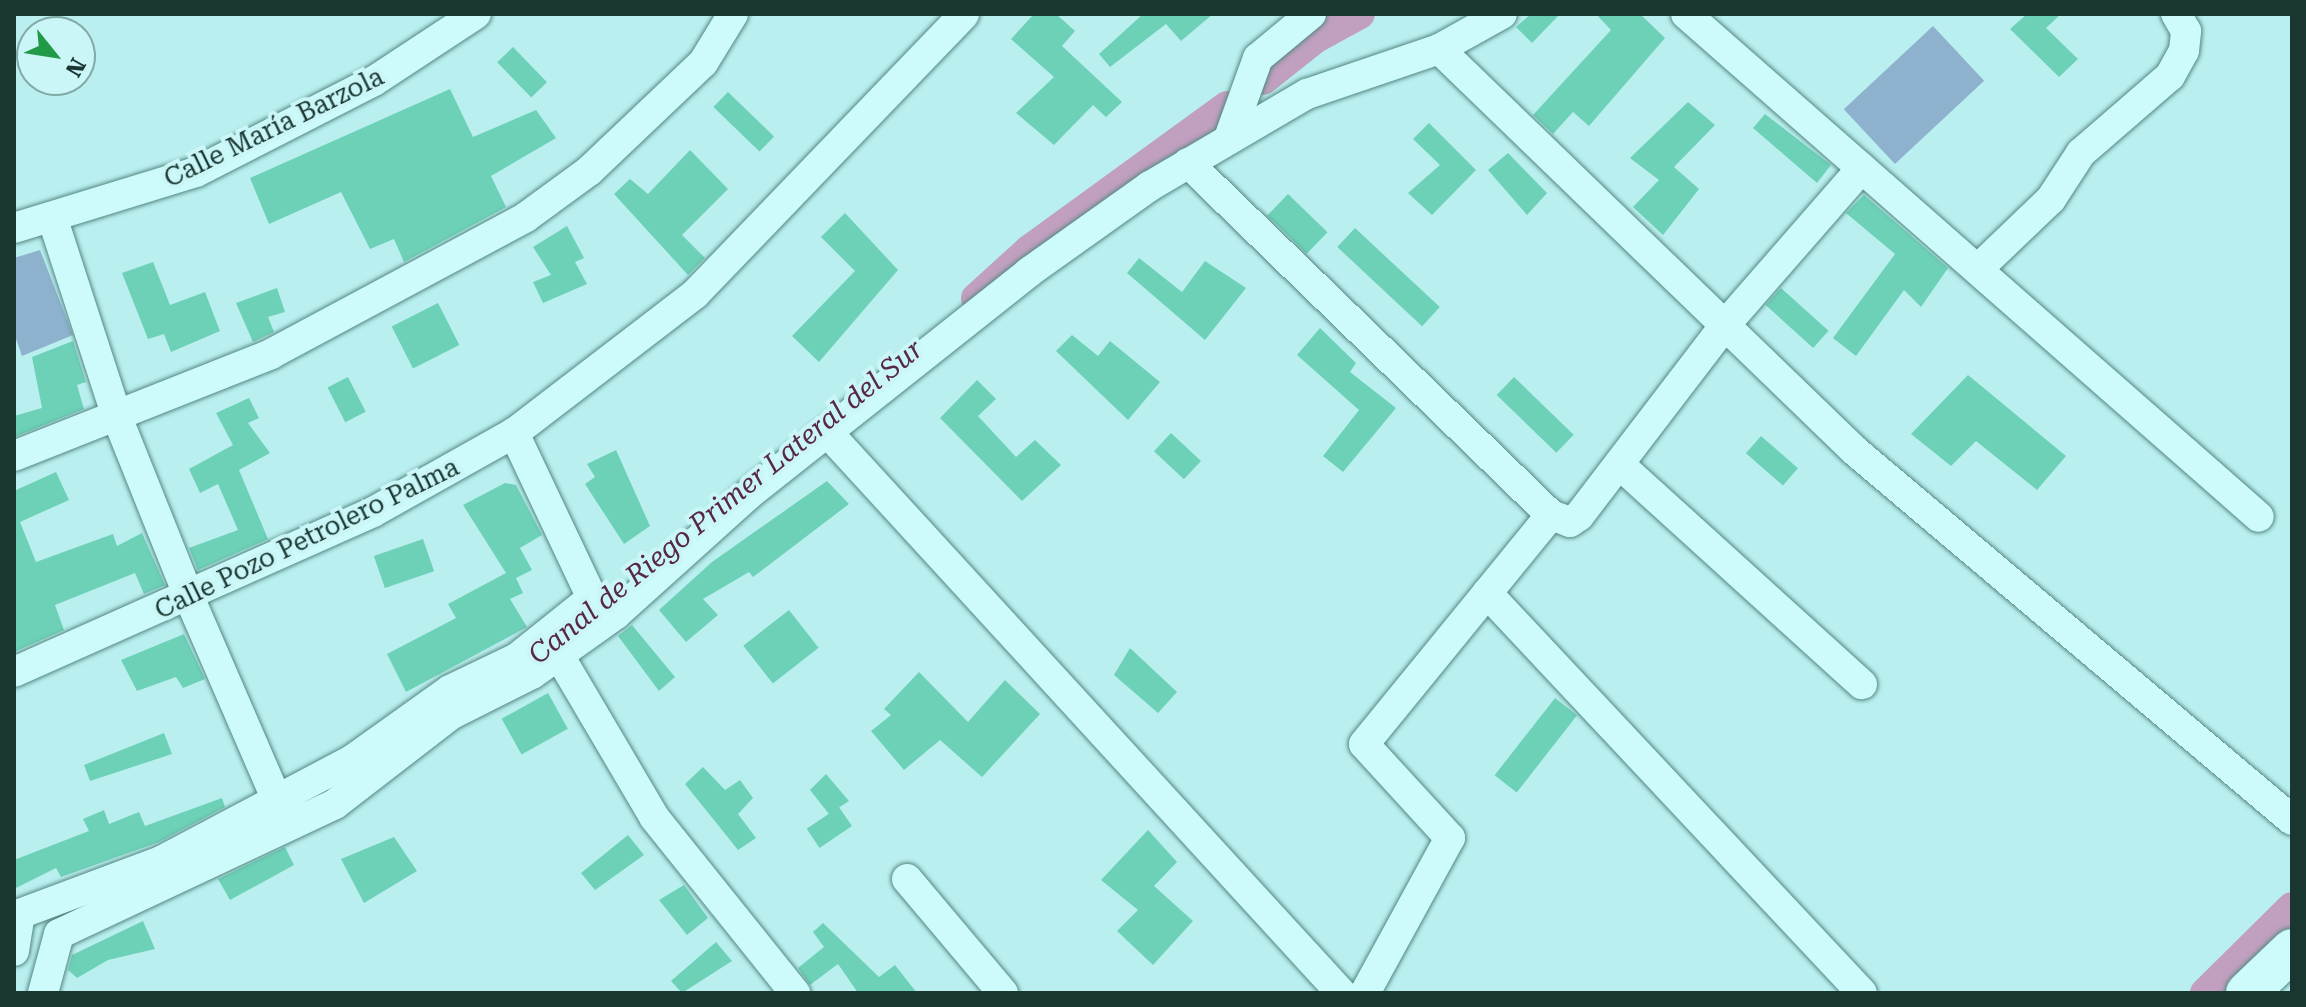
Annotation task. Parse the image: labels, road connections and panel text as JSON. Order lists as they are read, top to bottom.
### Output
{
  "streets": {
    "street": ["Calle María Barzola", "Calle Pozo Petrolero Palma"]
  },
  "water": ["Canal de Riego Primer Lateral del Sur"],
  "north": "bottom right"
}
